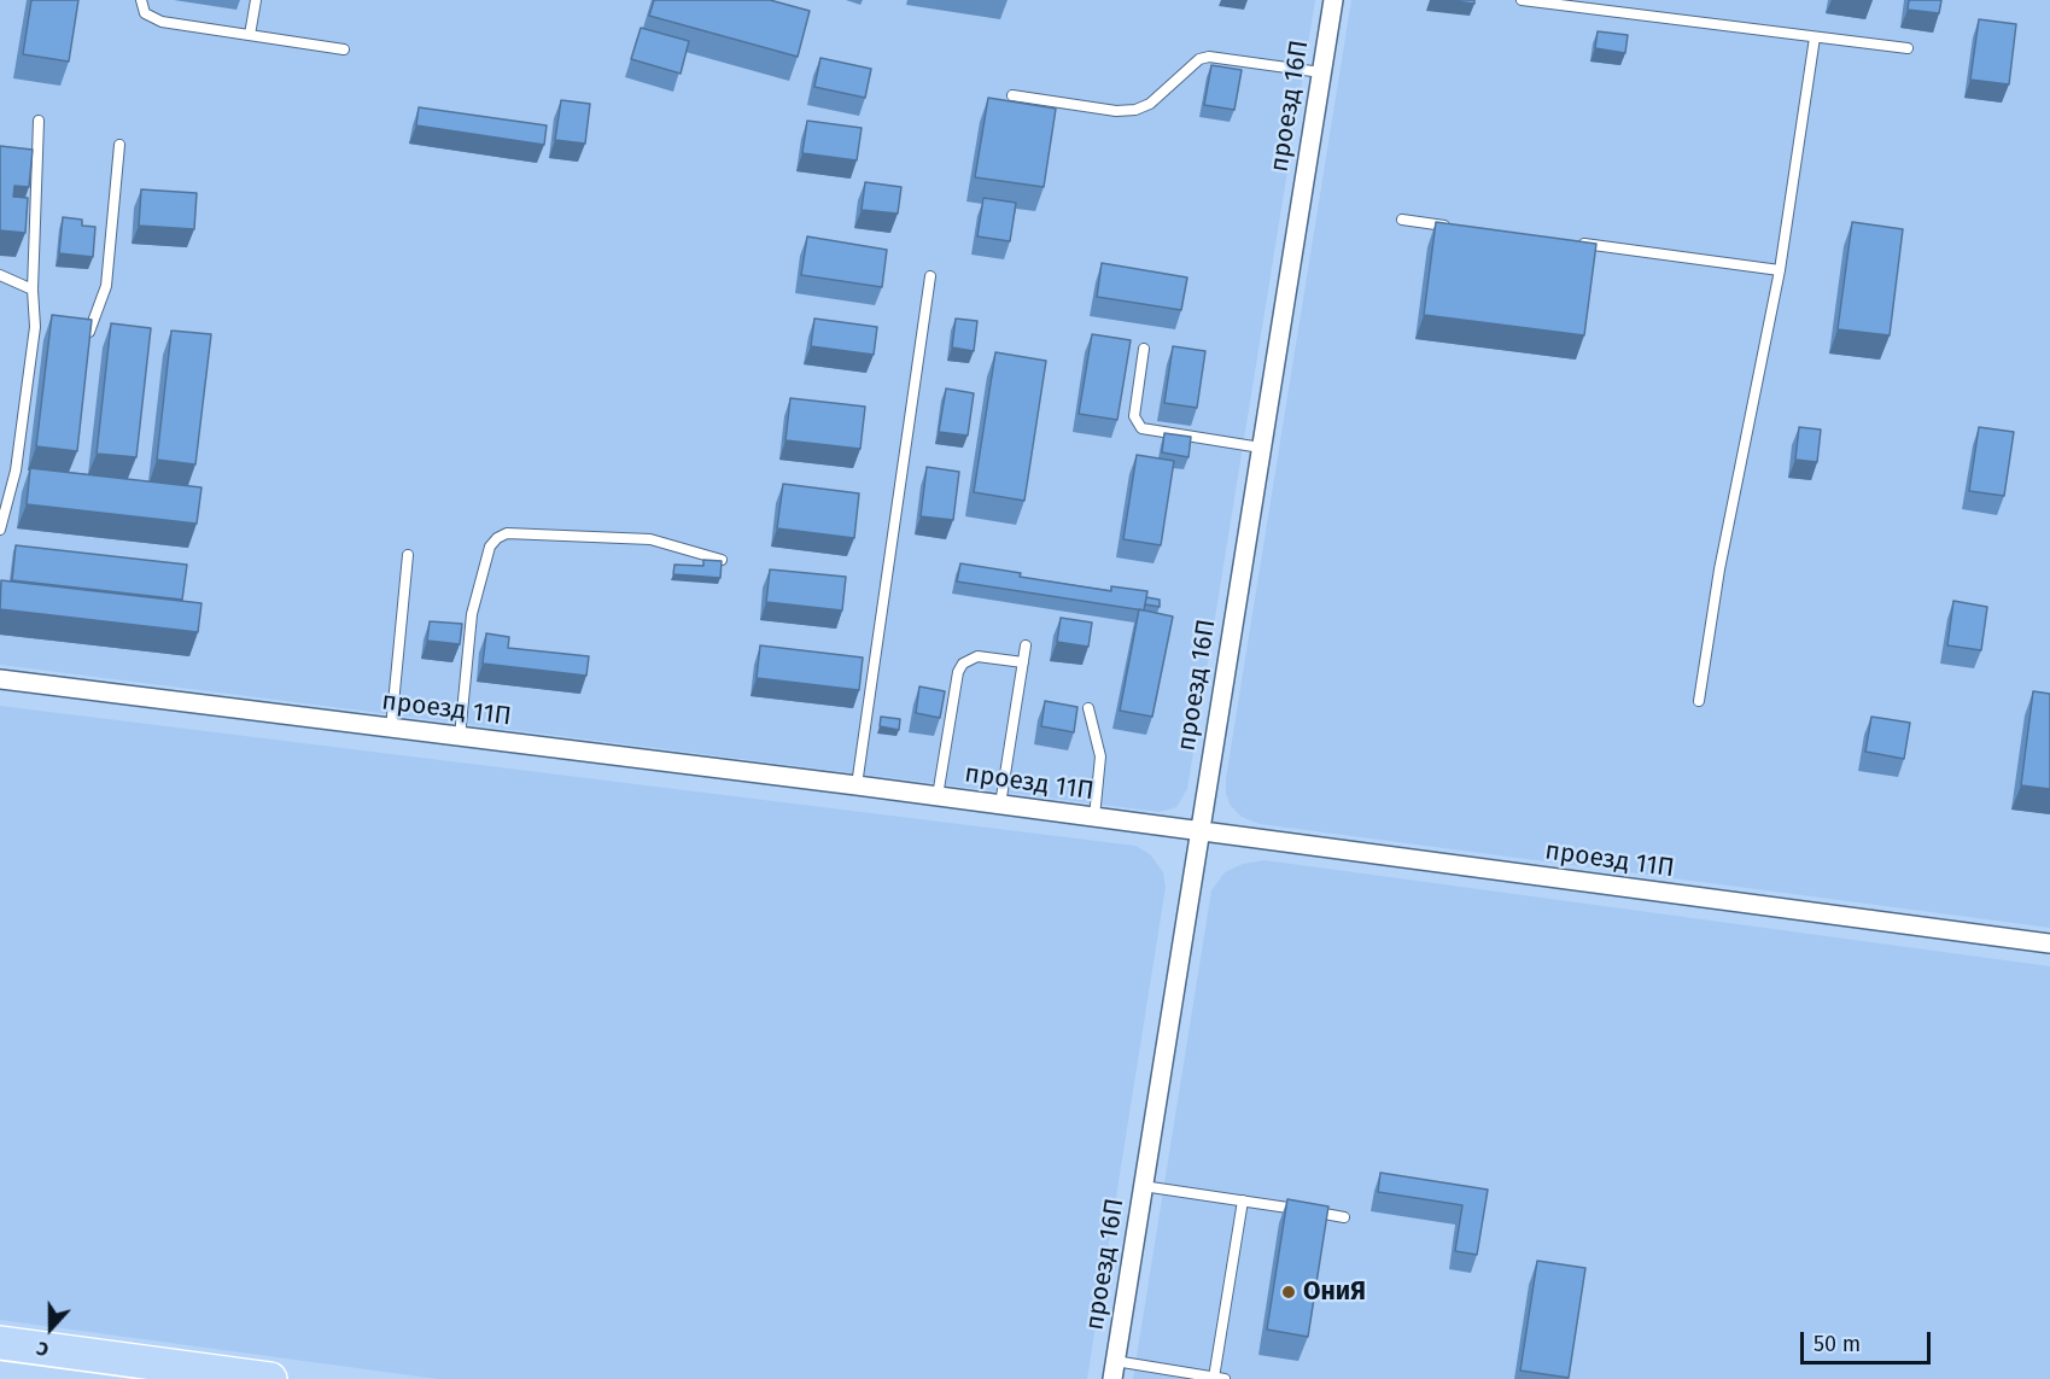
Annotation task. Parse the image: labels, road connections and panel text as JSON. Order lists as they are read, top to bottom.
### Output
{
  "streets": {
    "street": ["проезд 16П", "проезд 11П"]
  },
  "crossings": [
    ["проезд 16П", "проезд 11П"]
  ],
  "places": ["ОниЯ"],
  "scale_bar": "50 m",
  "north": "bottom"
}
